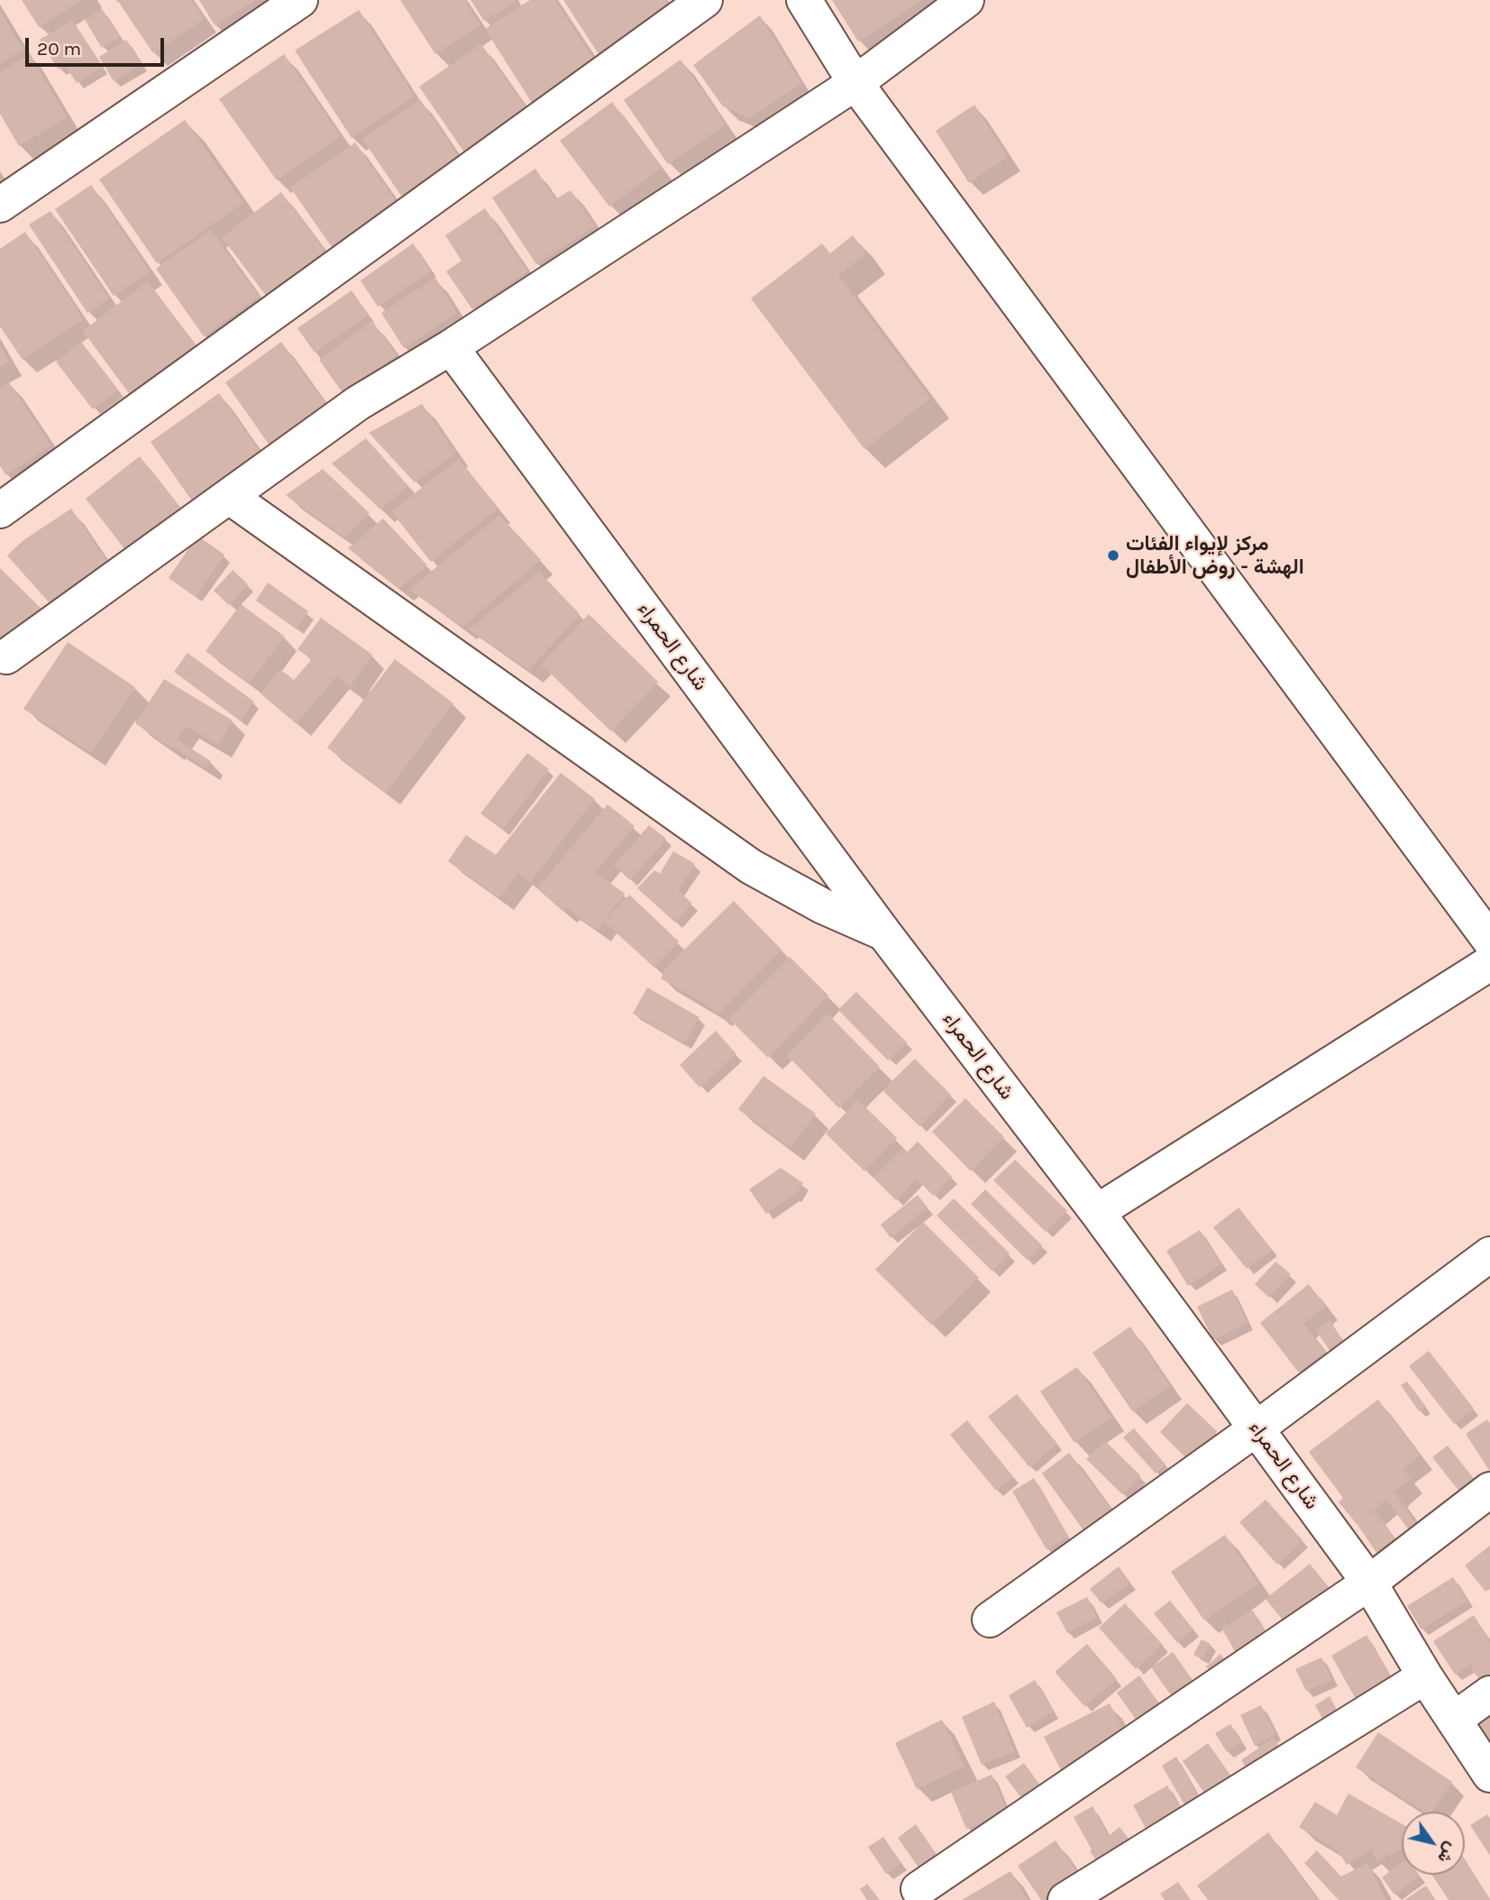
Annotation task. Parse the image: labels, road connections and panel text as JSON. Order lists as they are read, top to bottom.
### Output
{
  "streets": {
    "street": ["شارع الحمراء"]
  },
  "places": ["مركز لإيواء الفئات الهشة - روض الأطفال"],
  "scale_bar": "20 m",
  "north": "bottom right"
}
